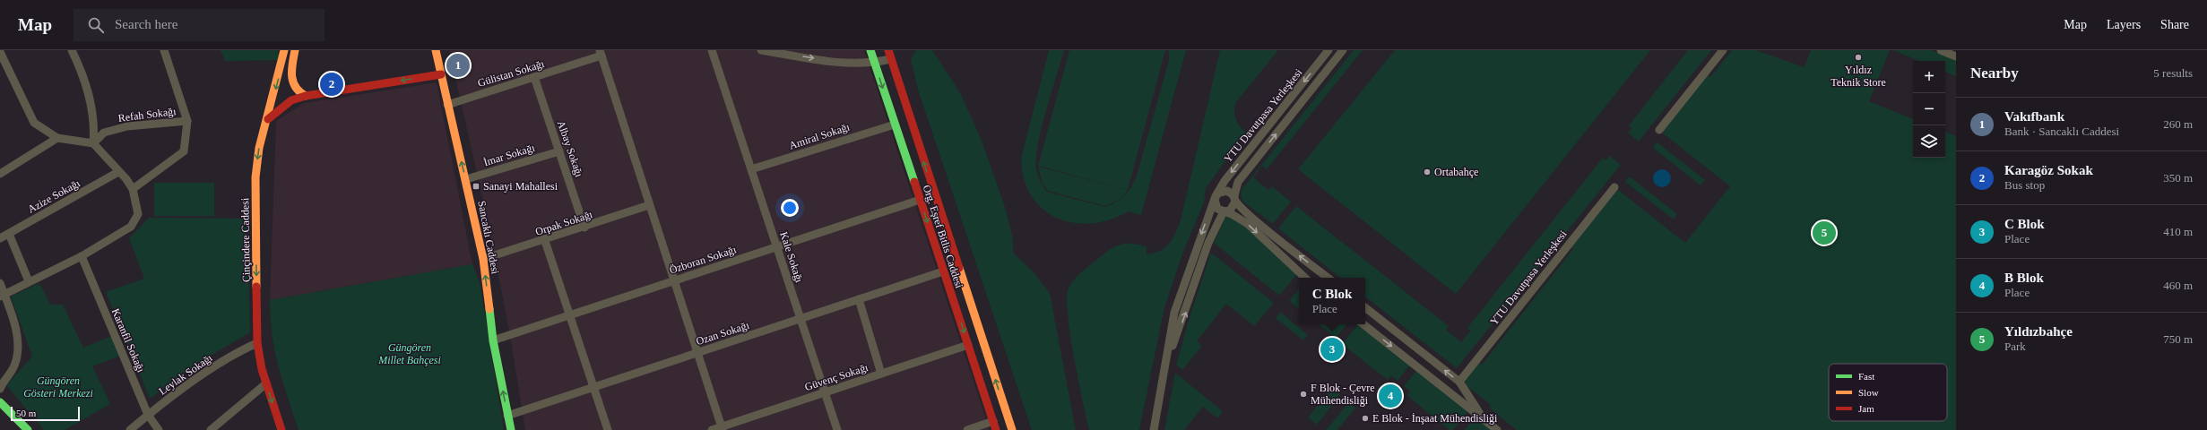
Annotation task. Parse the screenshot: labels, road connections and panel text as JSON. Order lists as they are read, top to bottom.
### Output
{
  "streets": {
    "main road": ["Org. Eşref Bitlis Caddesi", "Sancaklı Caddesi", "Çinçindere Caddesi"],
    "street": [
      "Gülistan Sokağı",
      "Refah Sokağı",
      "YTU Davutpasa Yerleşkesi",
      "Amiral Sokağı",
      "Albay Sokağı",
      "İmar Sokağı",
      "Azize Sokağı",
      "Orpak Sokağı",
      "Kale Sokağı",
      "Özboran Sokağı",
      "Ozan Sokağı",
      "Karanfil Sokağı",
      "Leylak Sokağı",
      "Güvenç Sokağı"
    ]
  },
  "crossings": [
    ["Gülistan Sokağı", "Albay Sokağı"],
    ["Gülistan Sokağı", "Sancaklı Caddesi"],
    ["Amiral Sokağı", "Org. Eşref Bitlis Caddesi"],
    ["Amiral Sokağı", "Kale Sokağı"],
    ["Albay Sokağı", "İmar Sokağı"],
    ["Albay Sokağı", "Orpak Sokağı"],
    ["İmar Sokağı", "Sancaklı Caddesi"],
    ["Orpak Sokağı", "Sancaklı Caddesi"],
    ["Org. Eşref Bitlis Caddesi", "Özboran Sokağı"],
    ["Org. Eşref Bitlis Caddesi", "Ozan Sokağı"],
    ["Org. Eşref Bitlis Caddesi", "Güvenç Sokağı"],
    ["Sancaklı Caddesi", "Özboran Sokağı"],
    ["Sancaklı Caddesi", "Ozan Sokağı"],
    ["Çinçindere Caddesi", "Leylak Sokağı"],
    ["Kale Sokağı", "Özboran Sokağı"],
    ["Kale Sokağı", "Ozan Sokağı"],
    ["Kale Sokağı", "Güvenç Sokağı"],
    ["Karanfil Sokağı", "Leylak Sokağı"]
  ],
  "one_way": ["Sancaklı Caddesi", "Çinçindere Caddesi"],
  "parks": ["Güngören Millet Bahçesi", "Güngören Gösteri Merkezi"],
  "places": {
    "other": [
      "Yıldız Teknik Store",
      "Ortabahçe",
      "F Blok - Çevre Mühendisliği",
      "E Blok - İnşaat Mühendisliği"
    ],
    "transit": ["Sanayi Mahallesi"]
  },
  "legend": ["Fast", "Slow", "Jam"],
  "scale_bar": "50 m",
  "page": {
    "header": "Map",
    "search": "Search here",
    "nav": ["Map", "Layers", "Share"],
    "heading": ["Nearby", "5 results"],
    "pins": [
      "1",
      "2",
      "5",
      "3",
      "4"
    ],
    "map_buttons": ["+", "−"],
    "list": [
      {
        "mark": "1",
        "name": "Vakıfbank",
        "note": "Bank · Sancaklı Caddesi",
        "value": "260 m"
      },
      {
        "mark": "2",
        "name": "Karagöz Sokak",
        "note": "Bus stop",
        "value": "350 m"
      },
      {
        "mark": "3",
        "name": "C Blok",
        "note": "Place",
        "value": "410 m"
      },
      {
        "mark": "4",
        "name": "B Blok",
        "note": "Place",
        "value": "460 m"
      },
      {
        "mark": "5",
        "name": "Yıldızbahçe",
        "note": "Park",
        "value": "750 m"
      }
    ],
    "popup": ["C Blok", "Place"],
    "scale": "50 m"
  }
}
